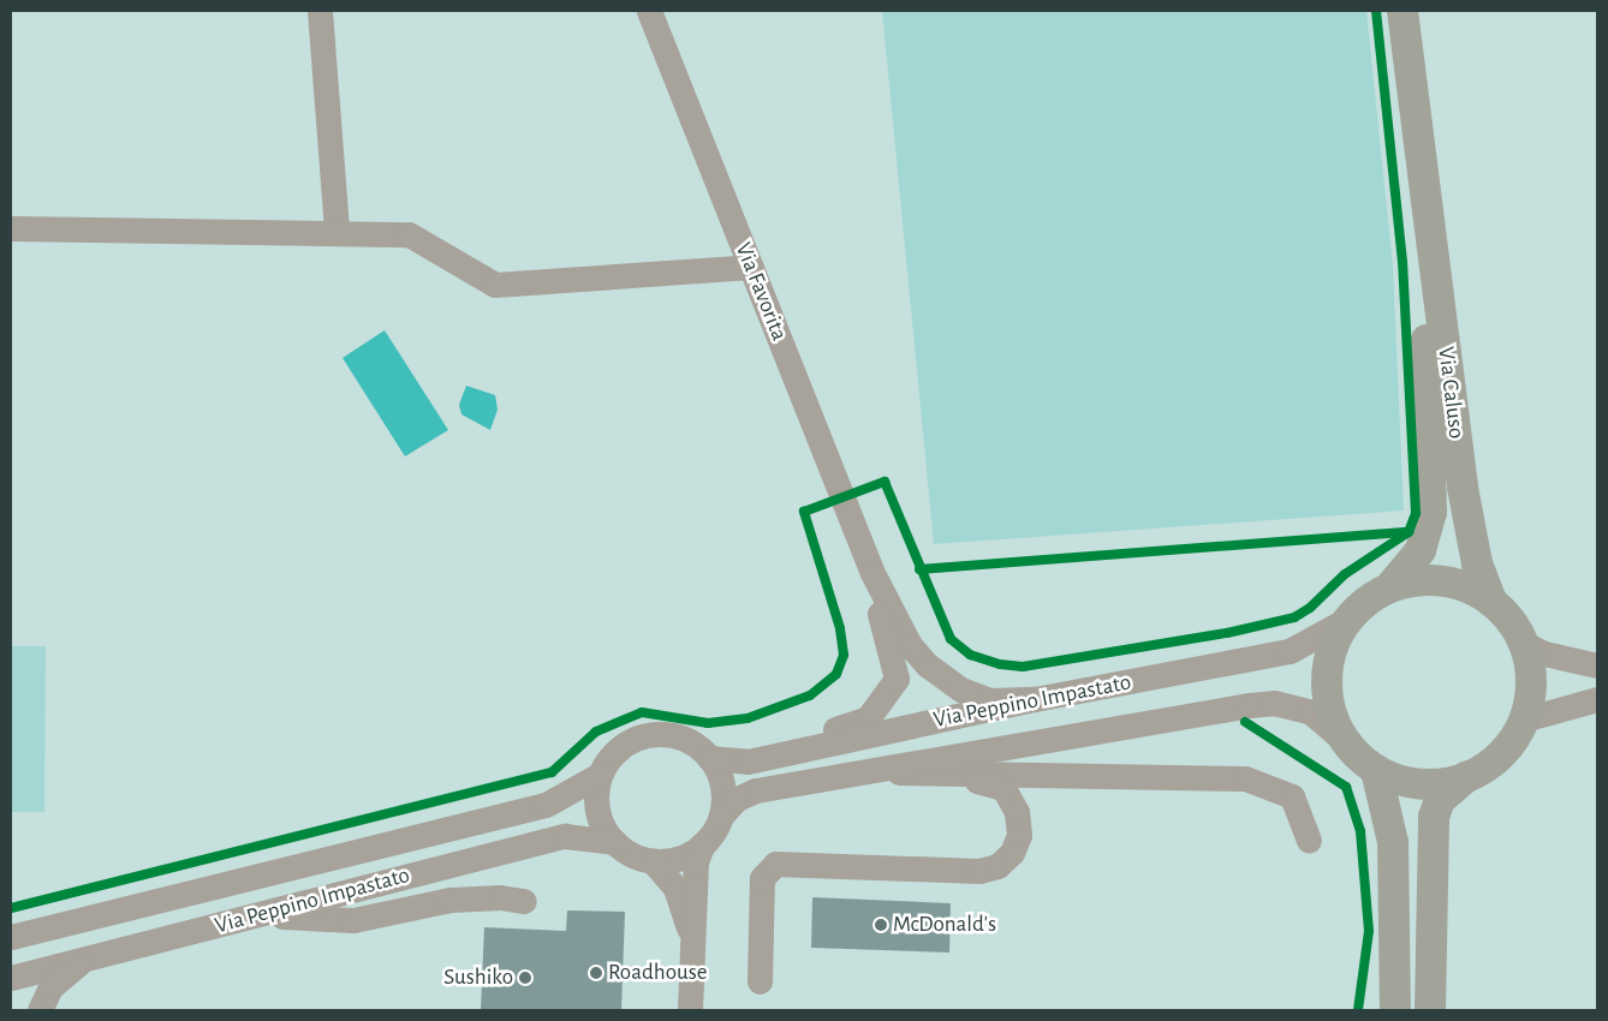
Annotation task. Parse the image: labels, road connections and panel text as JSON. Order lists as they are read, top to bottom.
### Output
{
  "streets": {
    "main road": ["Via Caluso"],
    "street": ["Via Favorita", "Via Peppino Impastato"]
  },
  "crossings": [
    ["Via Favorita", "Via Peppino Impastato"],
    ["Via Caluso", "Via Peppino Impastato"]
  ],
  "places": ["McDonald's", "Roadhouse", "Sushiko"]
}
